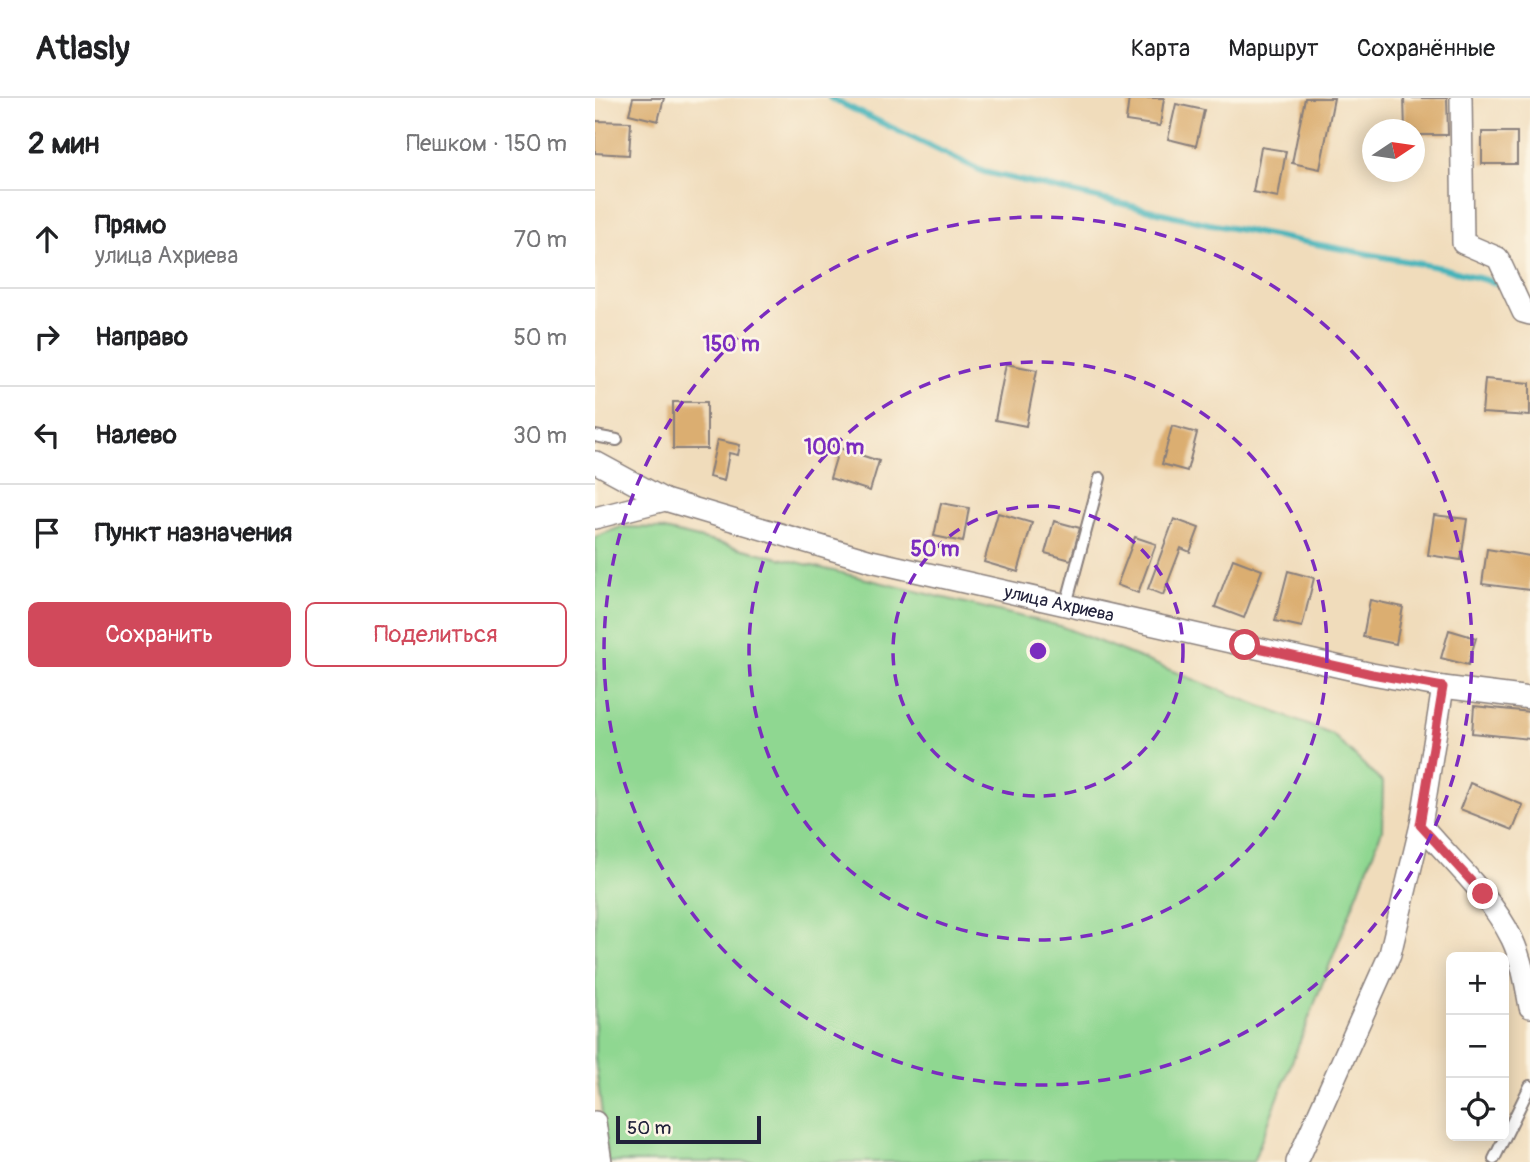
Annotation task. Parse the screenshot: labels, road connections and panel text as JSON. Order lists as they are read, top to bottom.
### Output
{
  "streets": {
    "street": ["улица Ахриева"]
  },
  "scale_bar": "50 m",
  "north": "right",
  "page": {
    "header": "Atlasly",
    "nav": ["Карта", "Маршрут", "Сохранённые"],
    "heading": ["2 мин", "Пешком · 150 m"],
    "list": [
      ["Прямо", "улица Ахриева", "70 m"],
      ["Направо", "50 m"],
      ["Налево", "30 m"],
      "Пункт назначения"
    ],
    "buttons": ["Сохранить", "Поделиться"],
    "map_buttons": ["+", "−"],
    "scale": "50 m"
  },
  "rings": ["150 m", "100 m", "50 m"]
}
